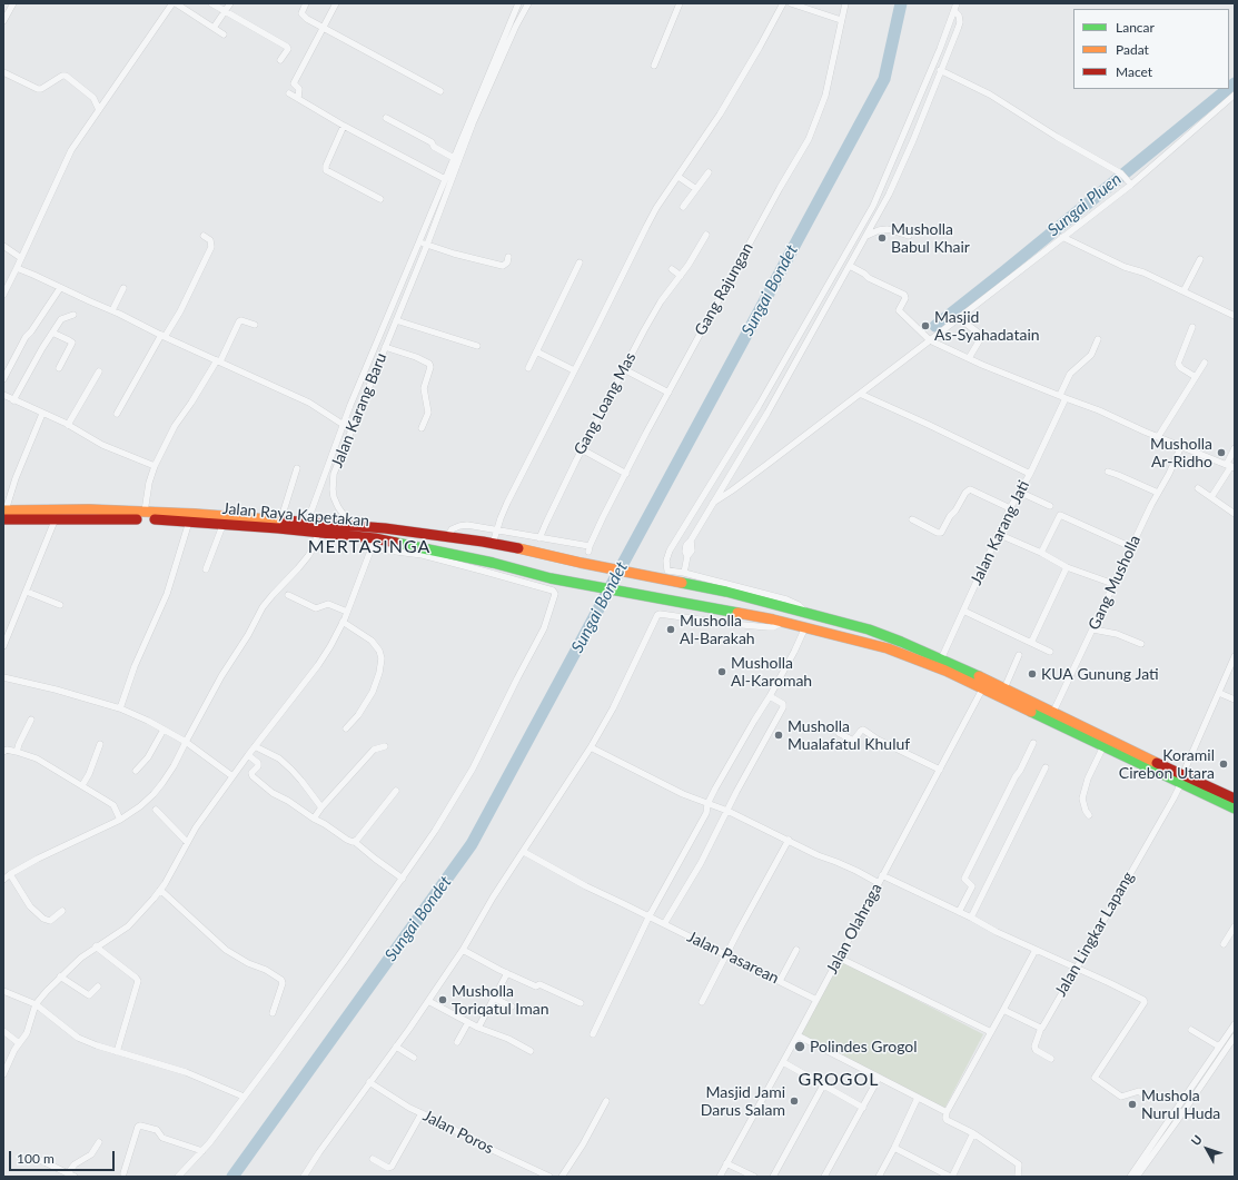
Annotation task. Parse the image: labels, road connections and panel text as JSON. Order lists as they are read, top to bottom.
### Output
{
  "streets": {
    "highway": ["Jalan Raya Kapetakan"],
    "street": [
      "Gang Rajungan",
      "Gang Loang Mas",
      "Jalan Karang Baru",
      "Jalan Karang Jati",
      "Gang Musholla",
      "Jalan Olahraga",
      "Jalan Lingkar Lapang",
      "Jalan Pasarean",
      "Jalan Poros"
    ]
  },
  "crossings": [
    ["Gang Rajungan", "Gang Loang Mas"],
    ["Jalan Karang Baru", "Jalan Raya Kapetakan"],
    ["Jalan Raya Kapetakan", "Jalan Karang Jati"],
    ["Jalan Olahraga", "Jalan Pasarean"]
  ],
  "districts": ["MERTASINGA", "GROGOL"],
  "water": ["Sungai Pluen", "Sungai Bondet"],
  "places": [
    "Musholla Babul Khair",
    "Masjid As-Syahadatain",
    "Musholla Ar-Ridho",
    "Musholla Al-Barakah",
    "Musholla Al-Karomah",
    "KUA Gunung Jati",
    "Musholla Mualafatul Khuluf",
    "Koramil Cirebon Utara",
    "Musholla Toriqatul Iman",
    "Polindes Grogol",
    "Masjid Jami Darus Salam",
    "Mushola Nurul Huda"
  ],
  "legend": ["Lancar", "Padat", "Macet"],
  "scale_bar": "100 m",
  "north": "top left"
}
